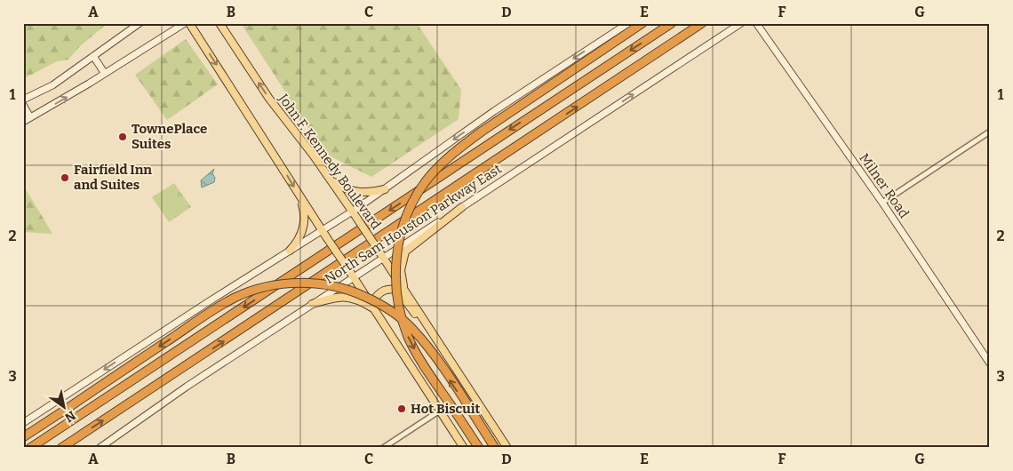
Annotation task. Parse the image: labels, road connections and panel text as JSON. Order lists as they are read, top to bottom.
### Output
{
  "streets": {
    "highway": ["North Sam Houston Parkway East"],
    "main road": ["John F. Kennedy Boulevard", "Milner Road"]
  },
  "crossings": [
    ["John F. Kennedy Boulevard", "North Sam Houston Parkway East"]
  ],
  "places": ["TownePlace Suites", "Fairfield Inn and Suites", "Hot Biscuit"],
  "north": "bottom right",
  "grid": {
    "columns": [
      "A",
      "B",
      "C",
      "D",
      "E",
      "F",
      "G"
    ],
    "rows": ["1", "2", "3"]
  }
}
